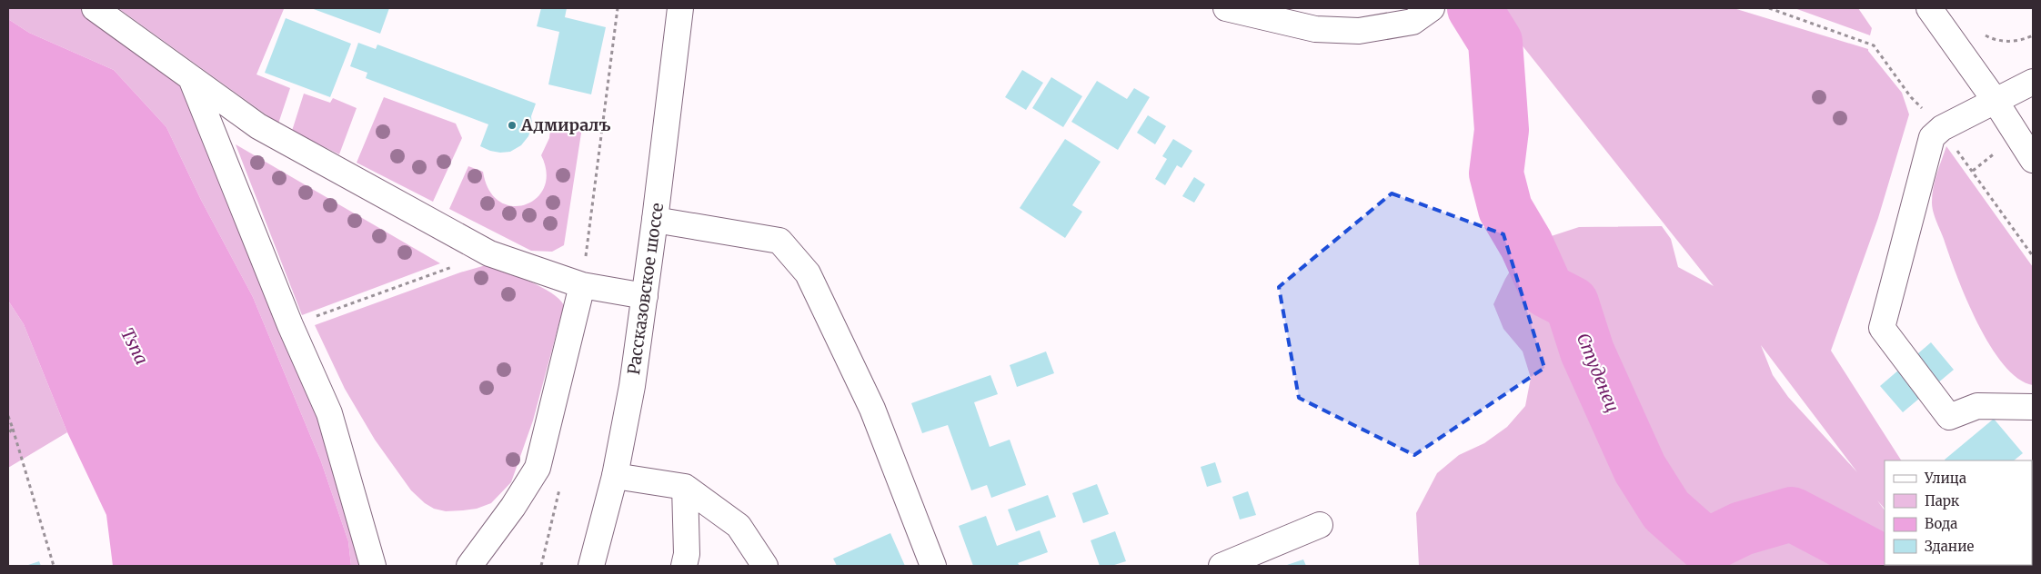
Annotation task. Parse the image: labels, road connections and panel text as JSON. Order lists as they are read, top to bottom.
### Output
{
  "streets": {
    "main road": ["Рассказовское шоссе"]
  },
  "water": ["Tsna", "Студенец"],
  "places": ["Адмиралъ"],
  "legend": [
    "Улица",
    "Парк",
    "Вода",
    "Здание"
  ]
}
